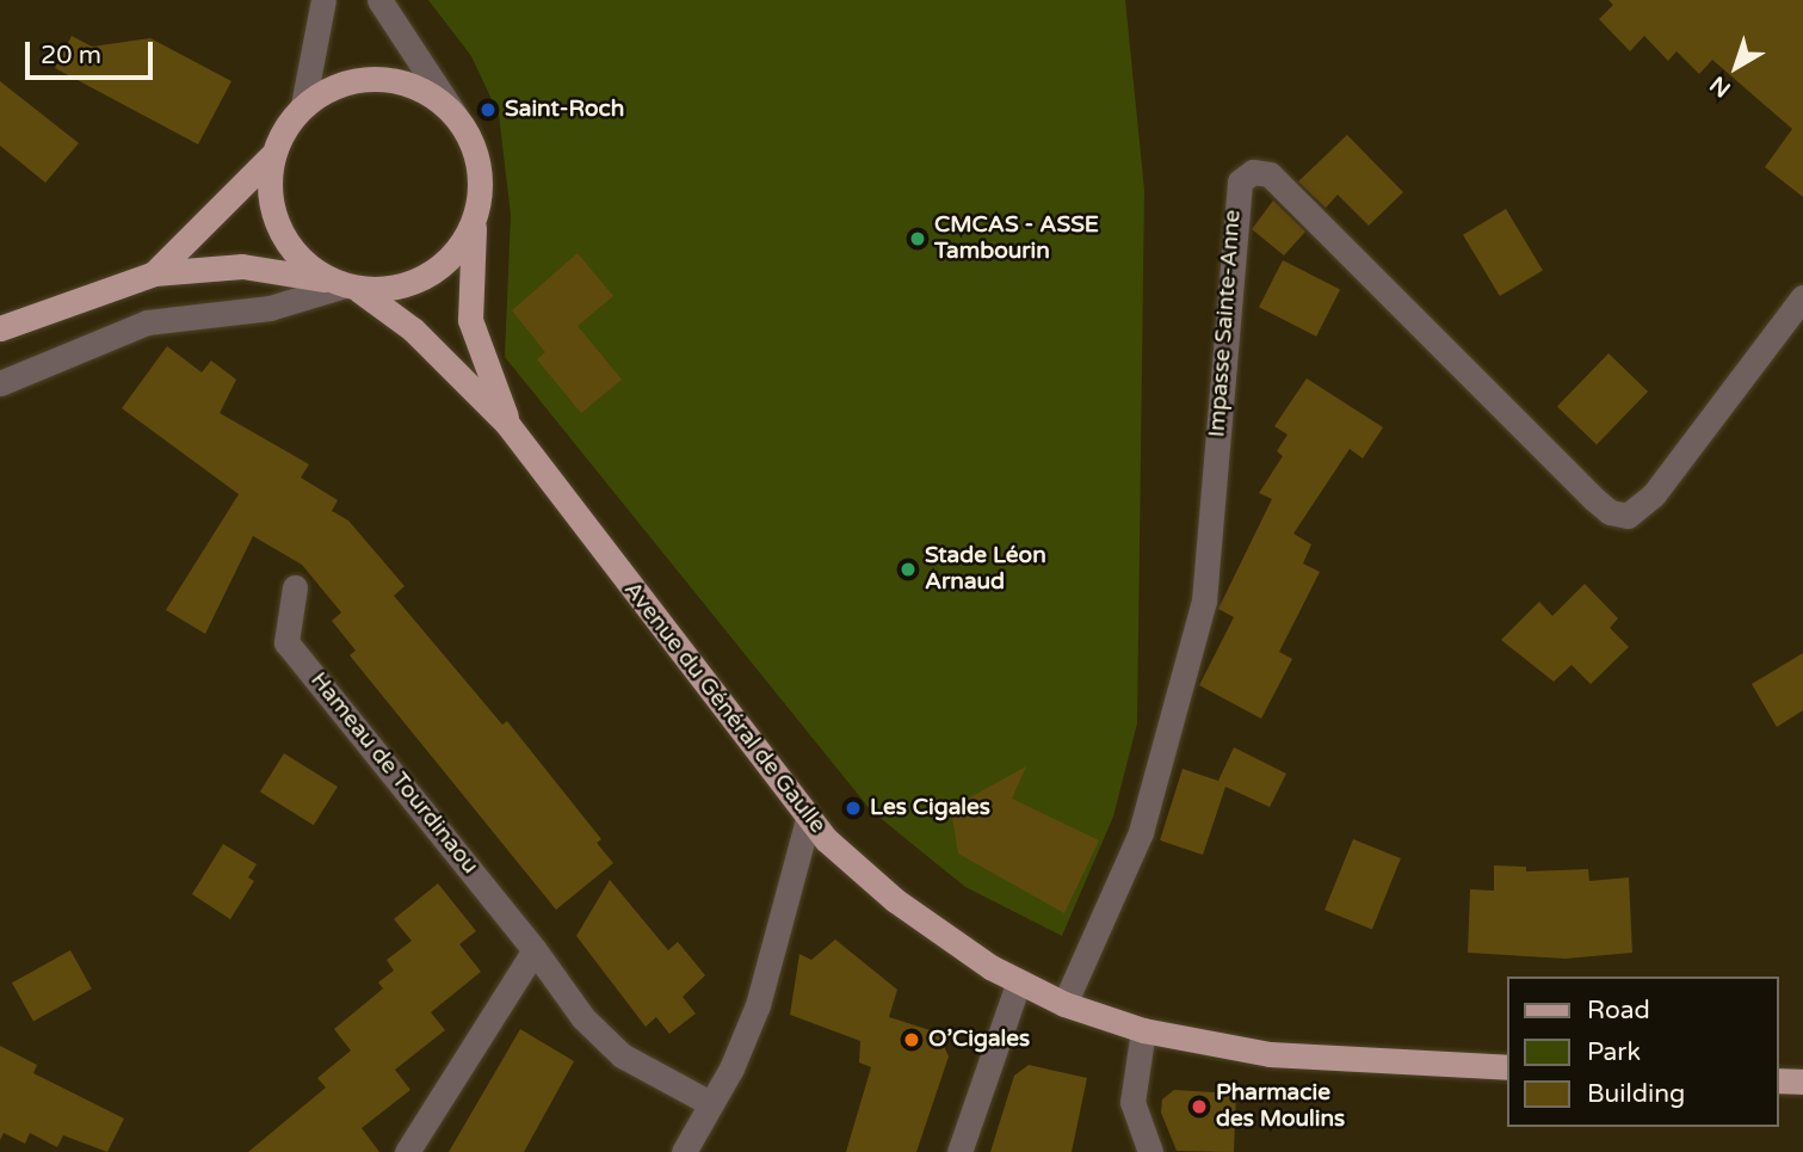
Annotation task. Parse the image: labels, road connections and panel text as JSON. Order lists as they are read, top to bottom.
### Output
{
  "streets": {
    "main road": ["Avenue du Général de Gaulle"],
    "street": ["Impasse Sainte-Anne", "Hameau de Tourdinaou"]
  },
  "crossings": [
    ["Impasse Sainte-Anne", "Avenue du Général de Gaulle"]
  ],
  "places": [
    "Saint-Roch",
    "CMCAS - ASSE Tambourin",
    "Stade Léon Arnaud",
    "Les Cigales",
    "O’Cigales",
    "Pharmacie des Moulins"
  ],
  "legend": ["Road", "Park", "Building"],
  "scale_bar": "20 m",
  "north": "bottom left"
}
